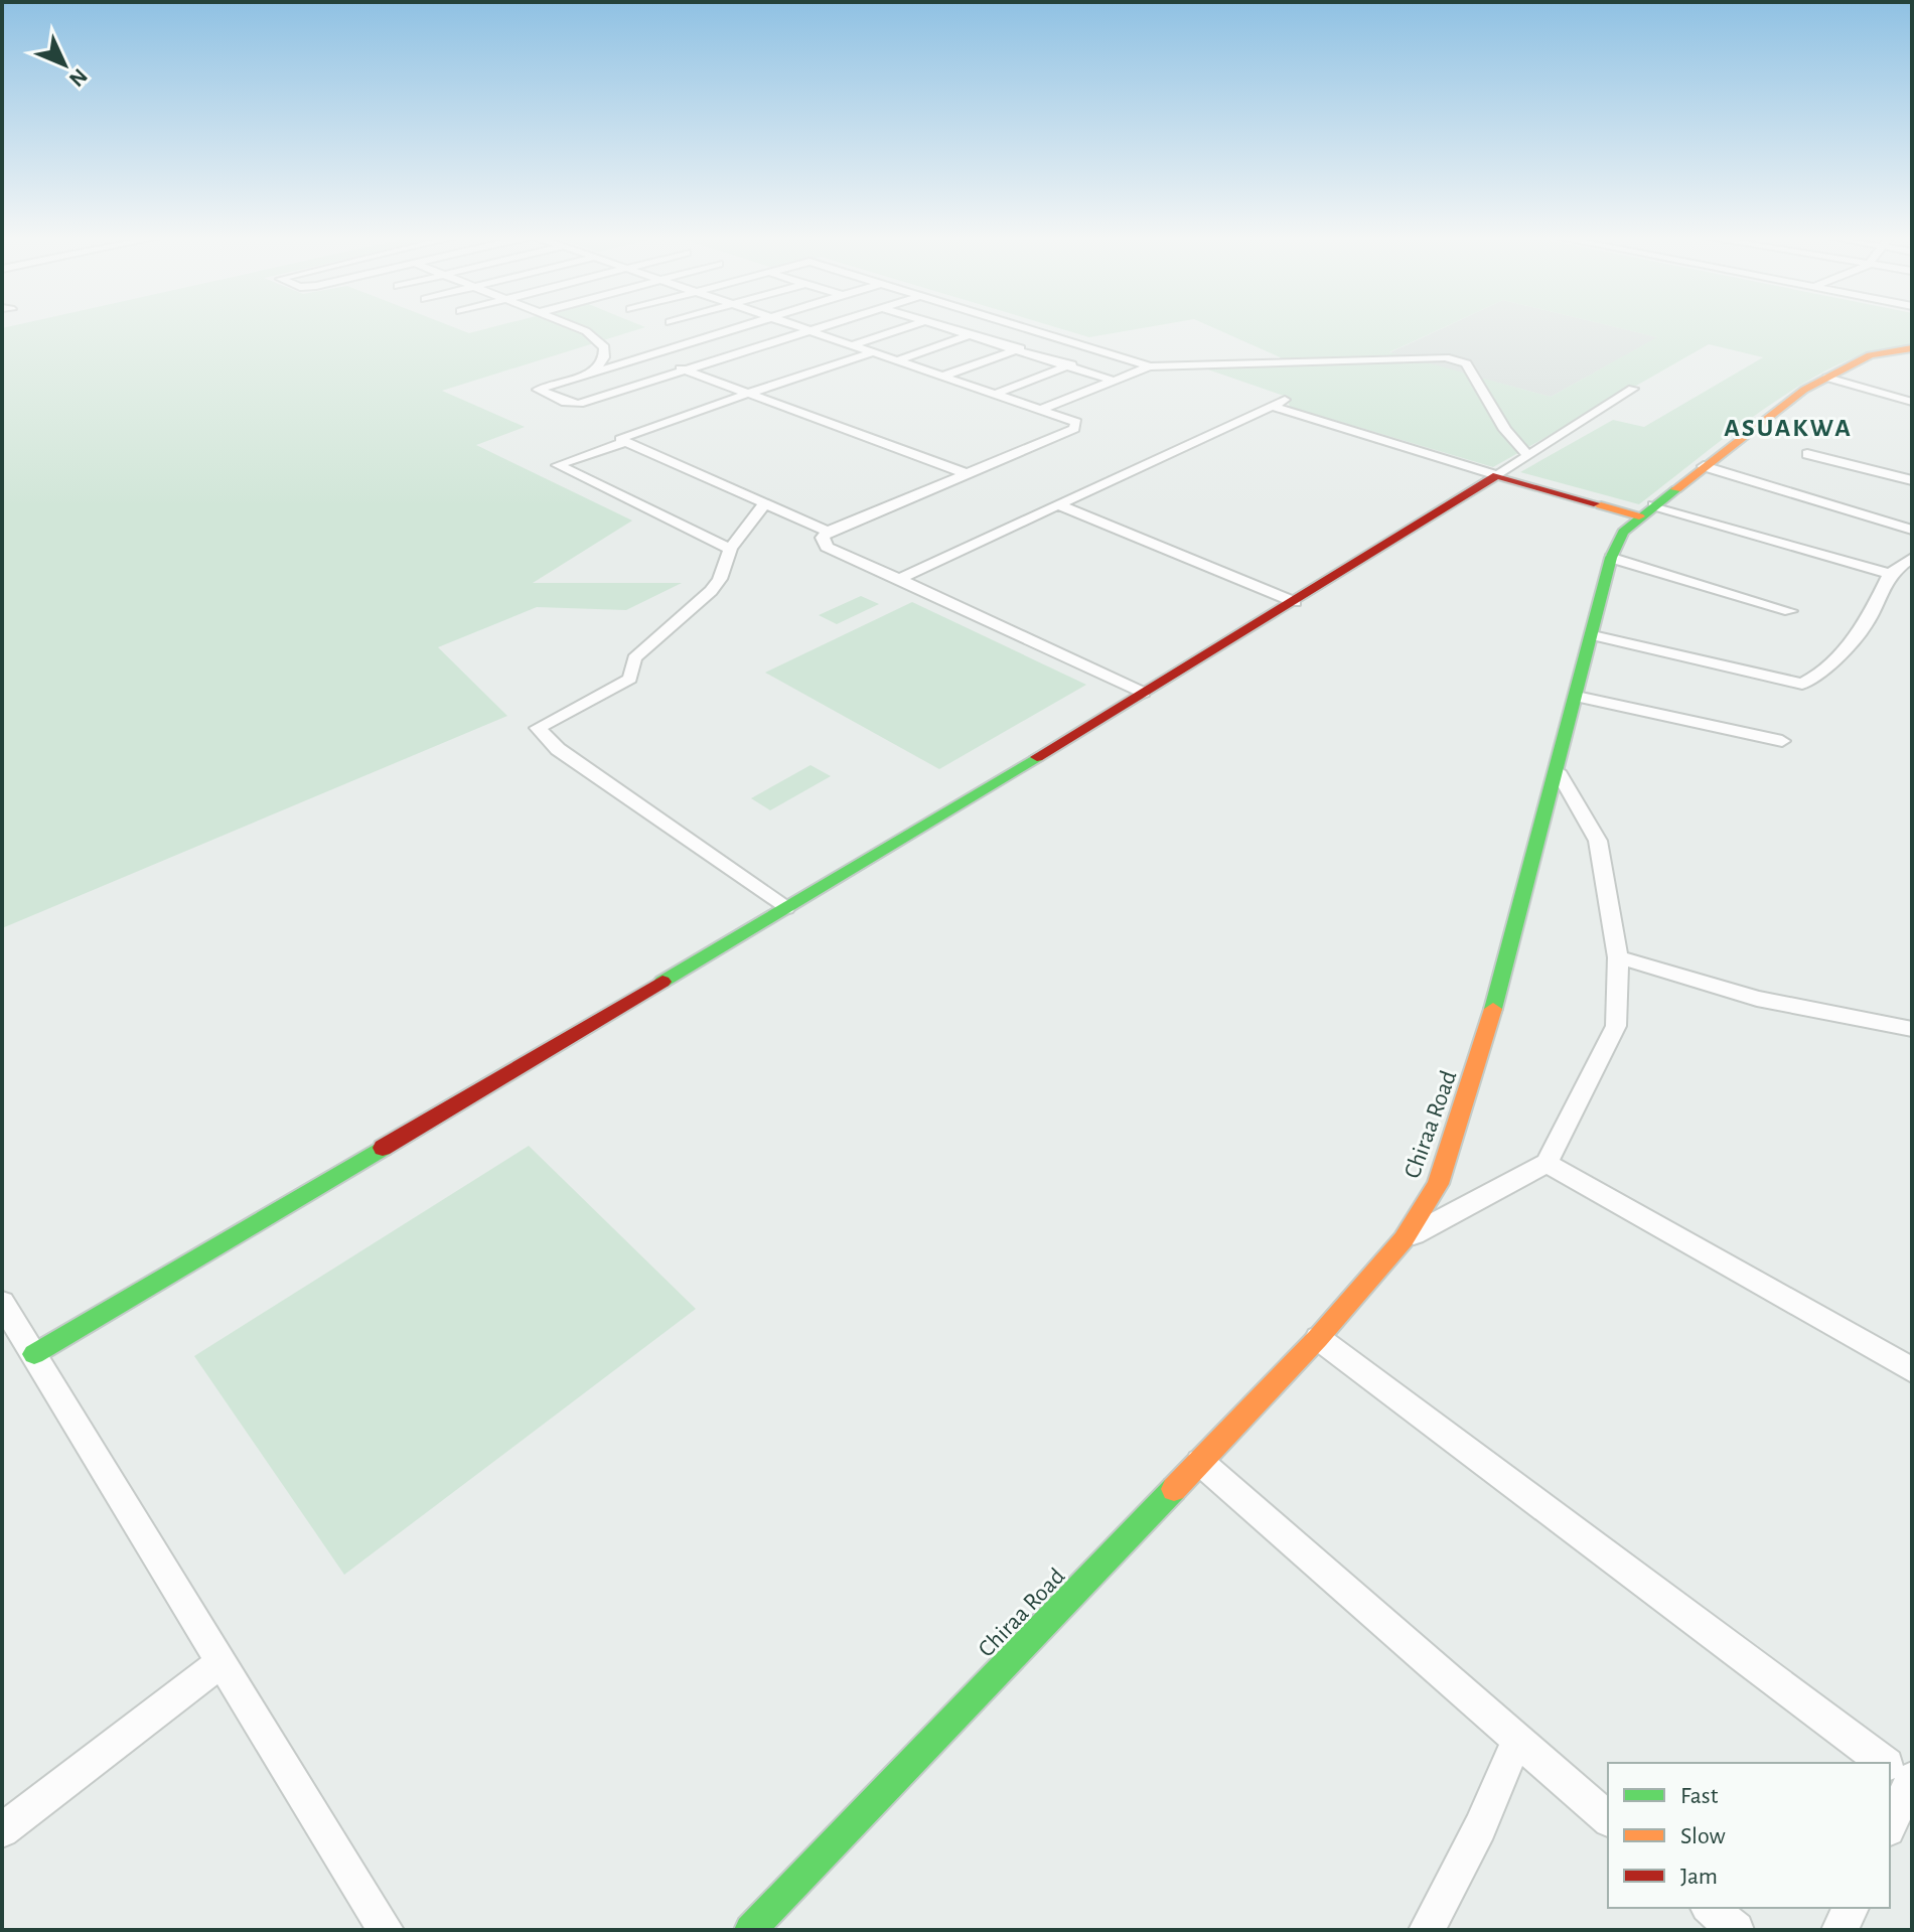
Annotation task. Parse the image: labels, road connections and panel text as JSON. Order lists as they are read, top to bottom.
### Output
{
  "streets": {
    "main road": ["Chiraa Road"]
  },
  "districts": ["ASUAKWA"],
  "legend": ["Fast", "Slow", "Jam"],
  "north": "bottom right"
}
